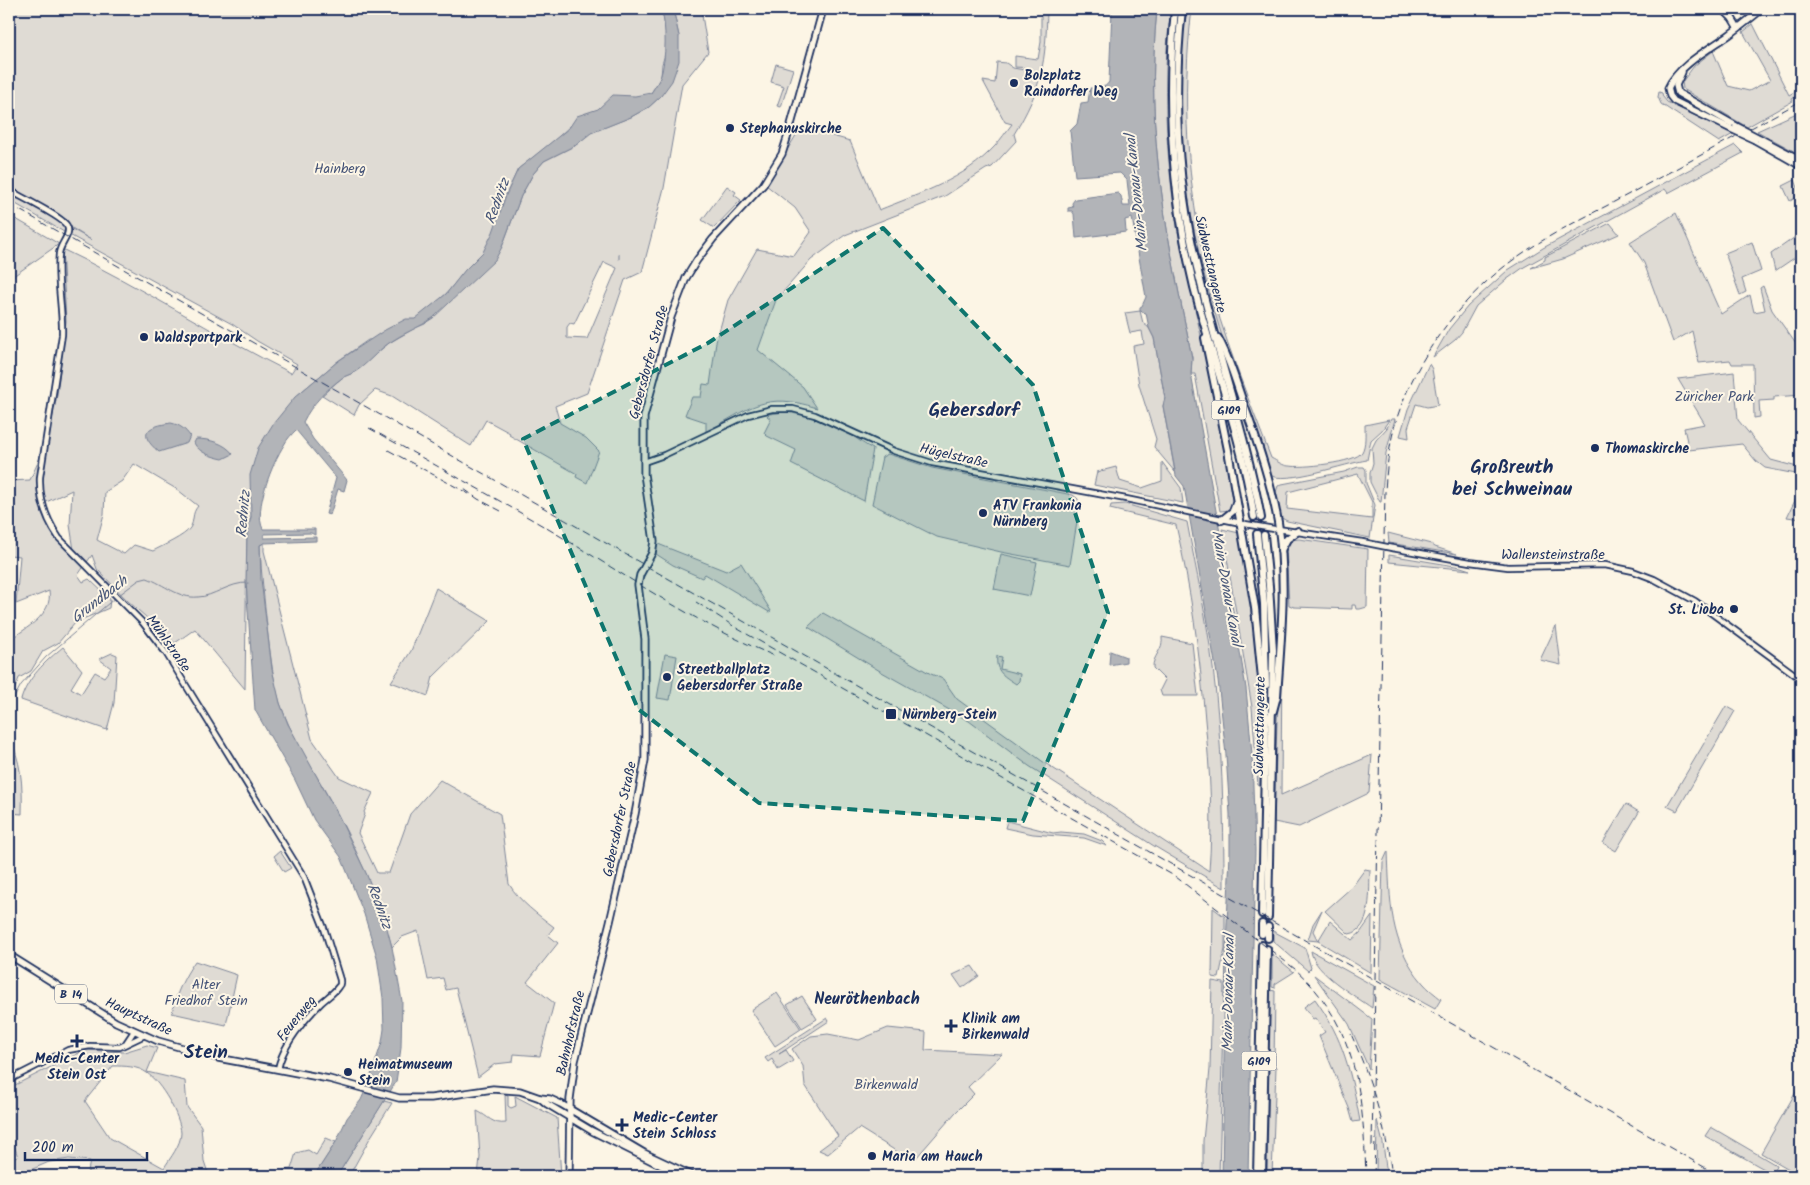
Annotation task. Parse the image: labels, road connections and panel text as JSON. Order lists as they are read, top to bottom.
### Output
{
  "streets": {
    "highway": ["Südwesttangente", "G109"],
    "main road": [
      "Gebersdorfer Straße",
      "B 14",
      "Hauptstraße",
      "Bahnhofstraße"
    ],
    "street": [
      "Hügelstraße",
      "Wallensteinstraße",
      "Mühlstraße",
      "Feuerweg"
    ]
  },
  "crossings": [
    ["Gebersdorfer Straße", "Hügelstraße"],
    ["Gebersdorfer Straße", "Bahnhofstraße"],
    ["Hügelstraße", "Wallensteinstraße"],
    ["Mühlstraße", "Feuerweg"],
    ["B 14", "Hauptstraße"],
    ["B 14", "Bahnhofstraße"],
    ["Hauptstraße", "Feuerweg"]
  ],
  "districts": [
    "Gebersdorf",
    "Großreuth bei Schweinau",
    "Neuröthenbach",
    "Stein"
  ],
  "water": ["Main-Donau-Kanal", "Rednitz", "Grundbach"],
  "parks": [
    "Hainberg",
    "Züricher Park",
    "Alter Friedhof Stein",
    "Birkenwald"
  ],
  "places": {
    "other": [
      "Bolzplatz Raindorfer Weg",
      "Stephanuskirche",
      "Waldsportpark",
      "Thomaskirche",
      "ATV Frankonia Nürnberg",
      "St. Lioba",
      "Streetballplatz Gebersdorfer Straße",
      "Heimatmuseum Stein",
      "Maria am Hauch"
    ],
    "transit": ["Nürnberg-Stein"],
    "health": ["Klinik am Birkenwald", "Medic-Center Stein Ost", "Medic-Center Stein Schloss"]
  },
  "scale_bar": "200 m"
}
